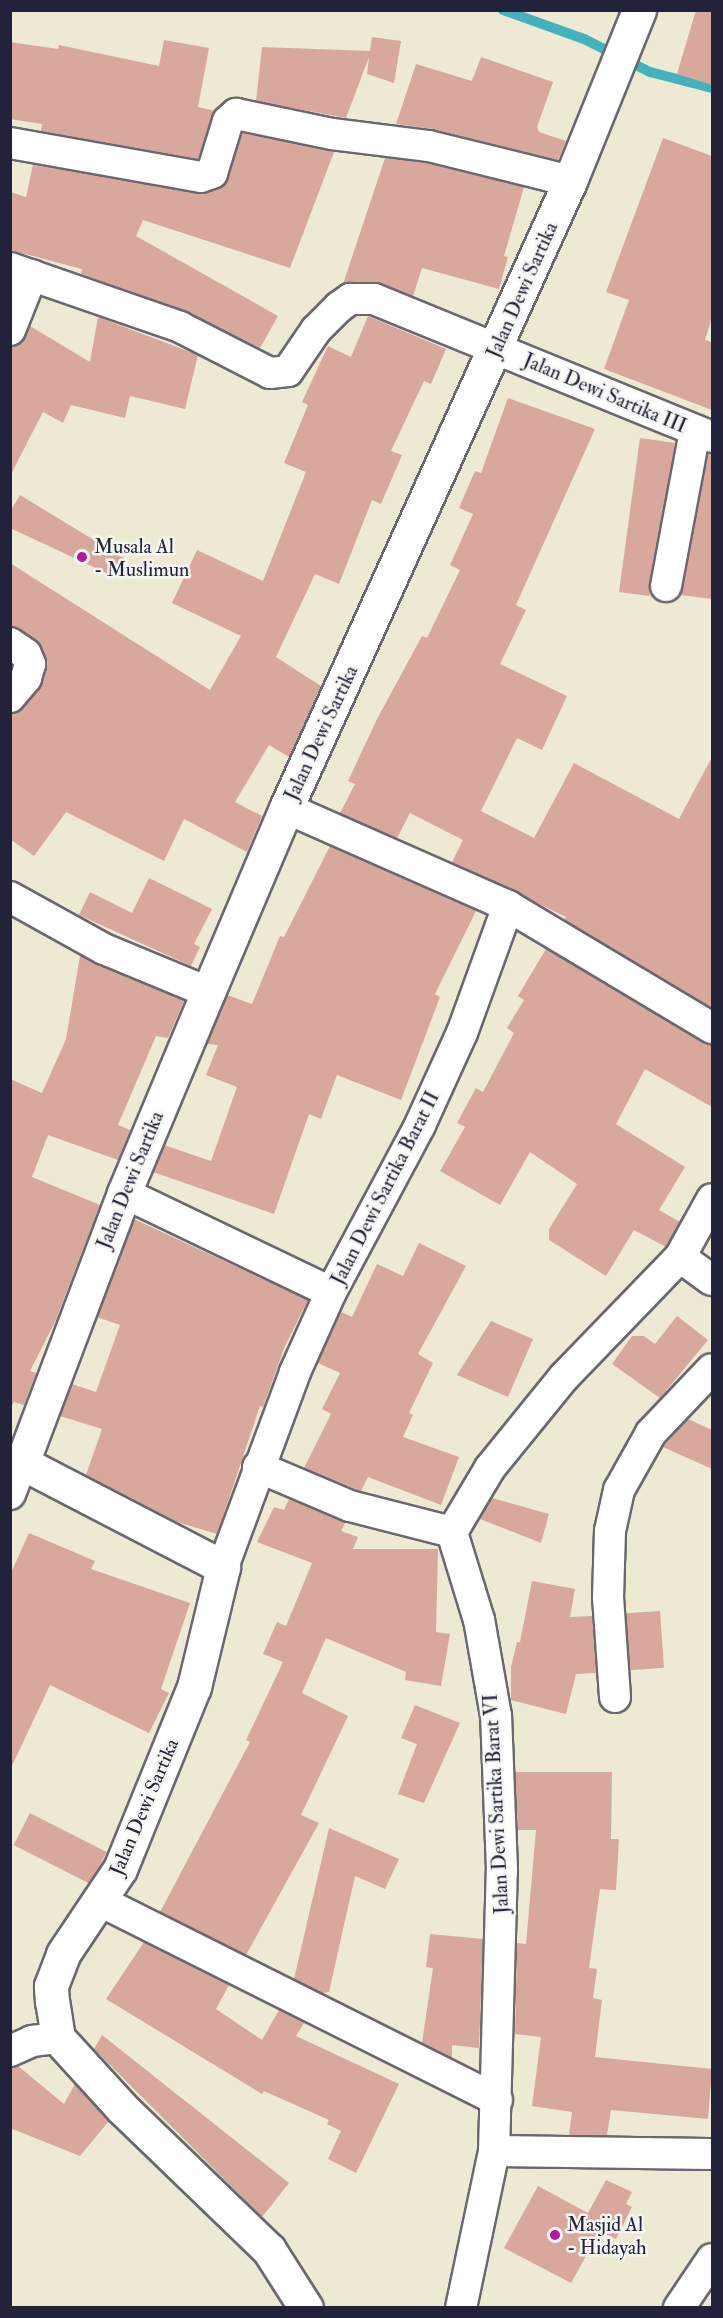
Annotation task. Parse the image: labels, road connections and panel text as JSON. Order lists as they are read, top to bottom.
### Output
{
  "streets": {
    "street": [
      "Jalan Dewi Sartika",
      "Jalan Dewi Sartika III",
      "Jalan Dewi Sartika Barat II",
      "Jalan Dewi Sartika Barat VI"
    ]
  },
  "crossings": [
    ["Jalan Dewi Sartika", "Jalan Dewi Sartika III"],
    ["Jalan Dewi Sartika", "Jalan Dewi Sartika Barat II"]
  ],
  "places": ["Musala Al - Muslimun", "Masjid Al - Hidayah"]
}
